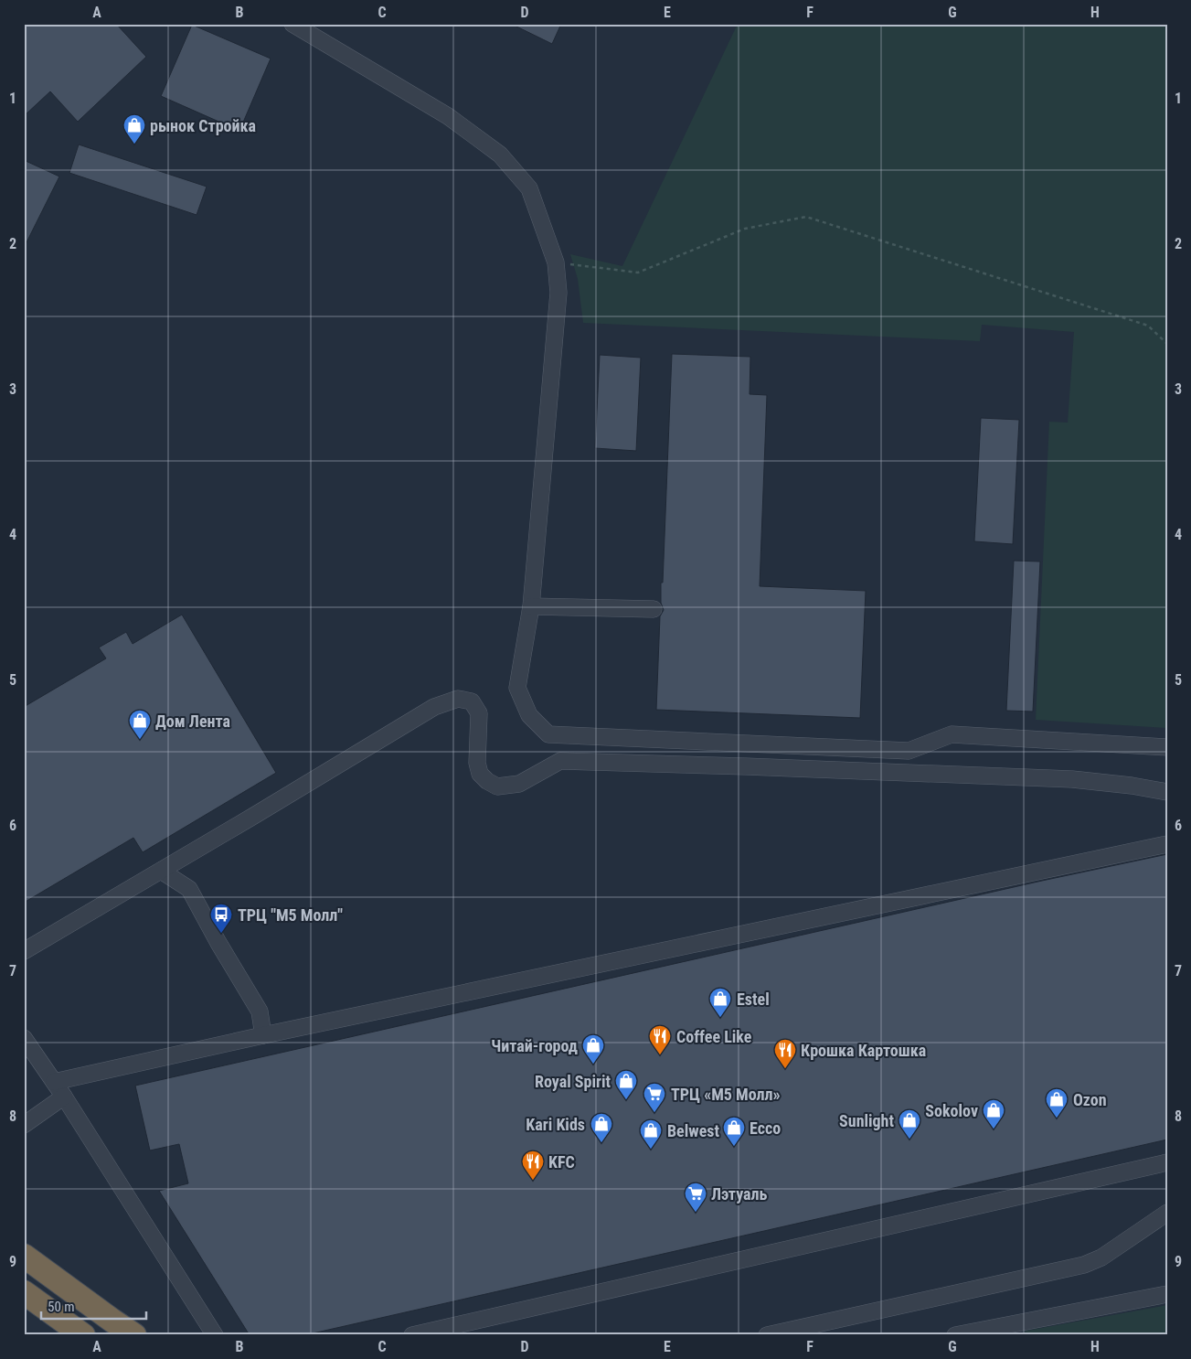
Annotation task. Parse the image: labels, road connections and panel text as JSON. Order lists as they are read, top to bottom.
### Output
{
  "places": {
    "shop": [
      "рынок Стройка",
      "Дом Лента",
      "Estel",
      "Читай-город",
      "Royal Spirit",
      "Ozon",
      "Sokolov",
      "Sunlight",
      "Kari Kids",
      "Ecco",
      "Belwest"
    ],
    "bus stop": ["ТРЦ \"М5 Молл\""],
    "restaurant": ["Coffee Like", "Крошка Картошка", "KFC"],
    "supermarket": ["ТРЦ «М5 Молл»", "Лэтуаль"]
  },
  "scale_bar": "50 m",
  "grid": {
    "columns": [
      "A",
      "B",
      "C",
      "D",
      "E",
      "F",
      "G",
      "H"
    ],
    "rows": [
      "1",
      "2",
      "3",
      "4",
      "5",
      "6",
      "7",
      "8",
      "9"
    ]
  }
}
